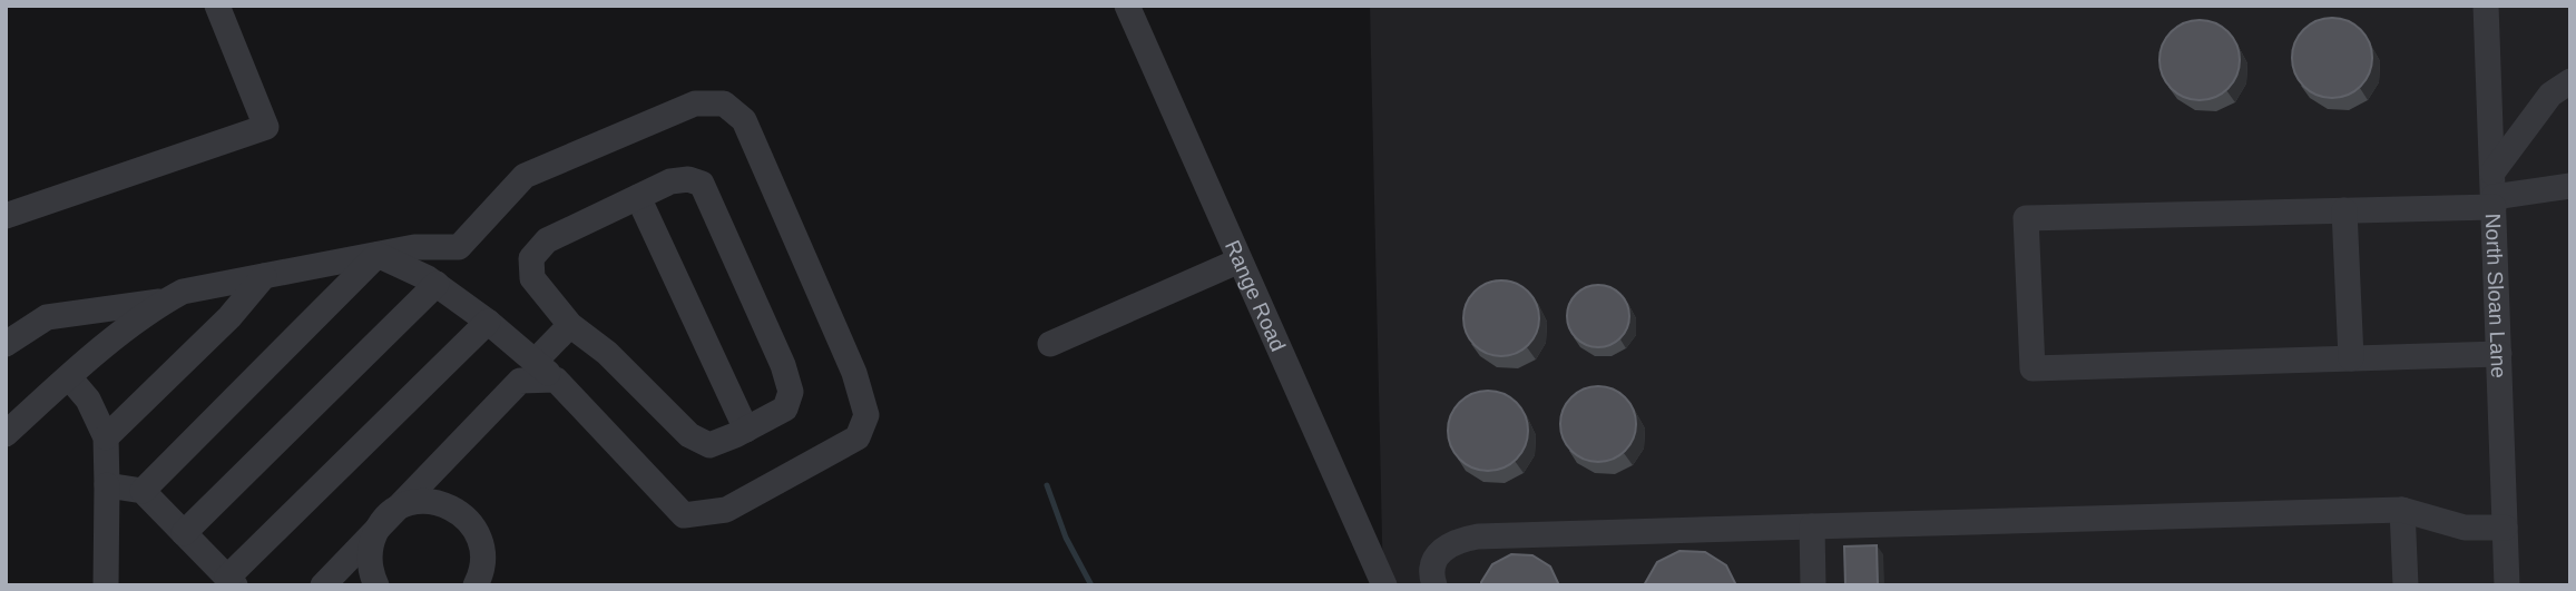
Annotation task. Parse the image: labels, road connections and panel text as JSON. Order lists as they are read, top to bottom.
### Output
{
  "streets": {
    "street": ["Range Road", "North Sloan Lane"]
  }
}
